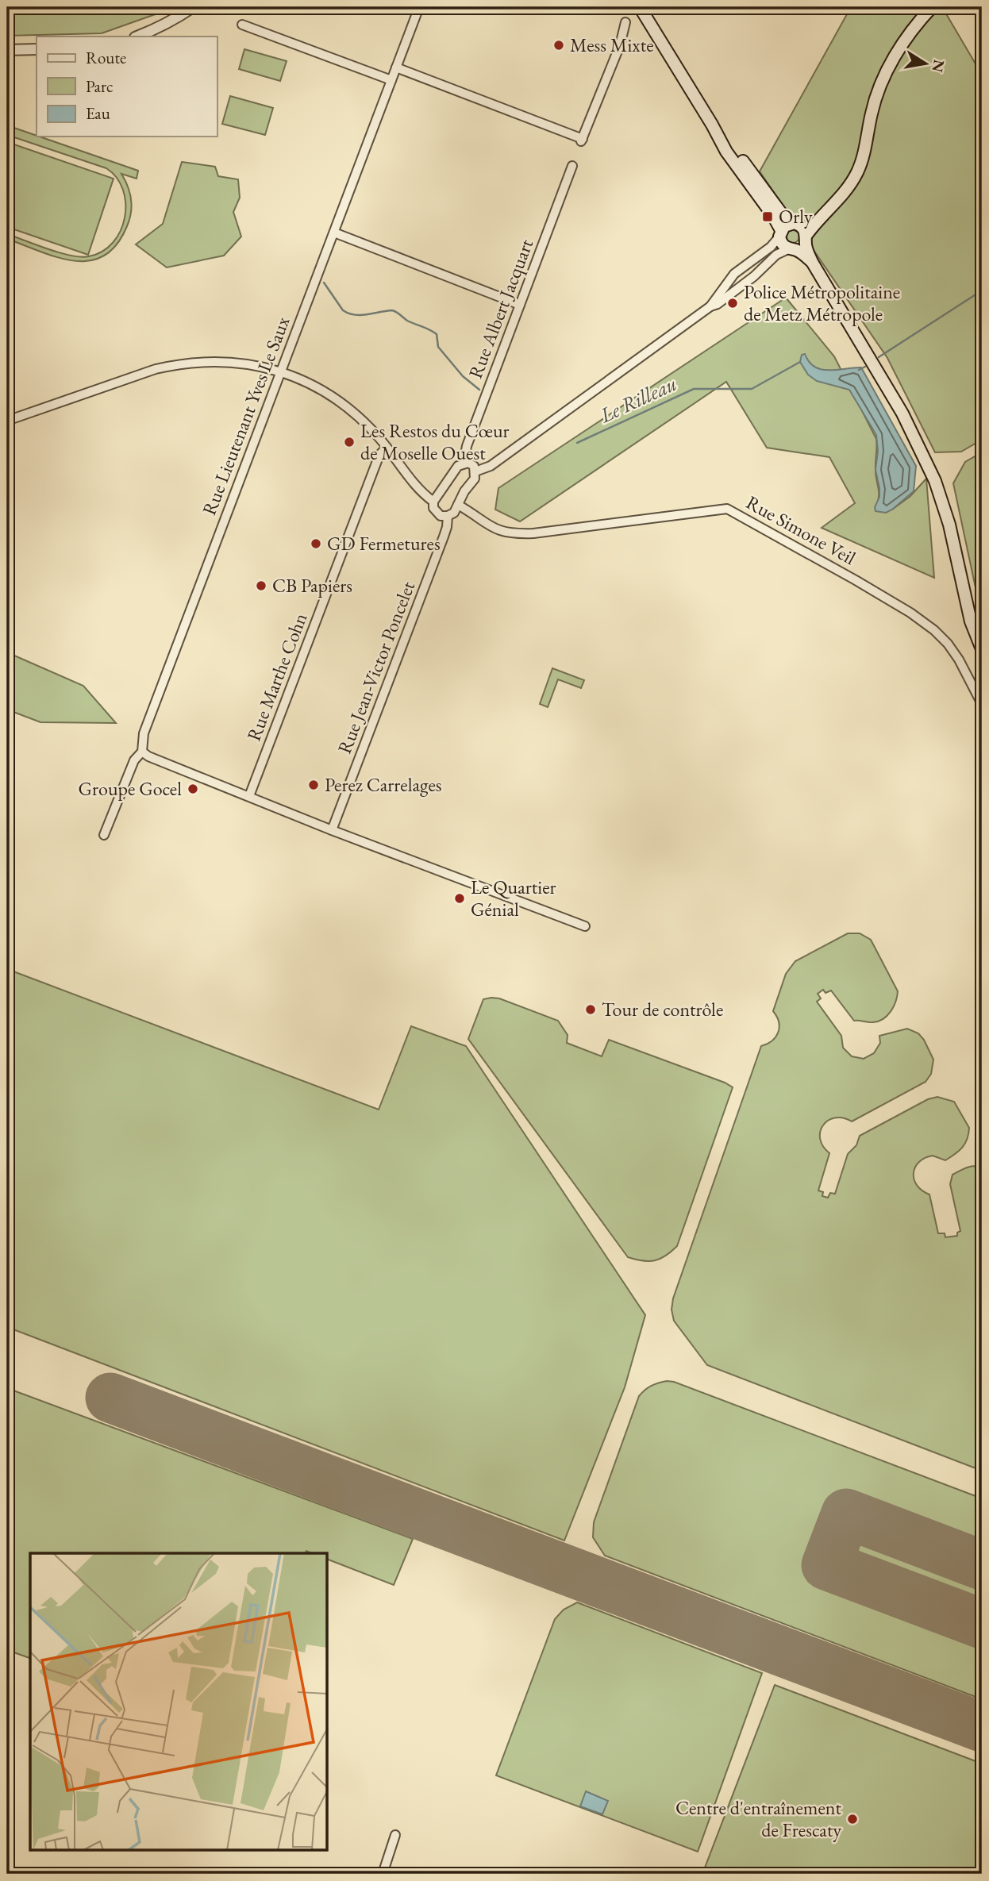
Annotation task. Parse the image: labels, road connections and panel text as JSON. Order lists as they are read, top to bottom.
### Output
{
  "streets": {
    "street": [
      "Rue Albert Jacquart",
      "Rue Lieutenant Yves Le Saux",
      "Rue Simone Veil",
      "Rue Jean-Victor Poncelet",
      "Rue Marthe Cohn"
    ]
  },
  "water": ["Le Rilleau"],
  "places": {
    "other": [
      "Mess Mixte",
      "Police Métropolitaine de Metz Métropole",
      "Les Restos du Cœur de Moselle Ouest",
      "GD Fermetures",
      "CB Papiers",
      "Perez Carrelages",
      "Groupe Gocel",
      "Le Quartier Génial",
      "Tour de contrôle",
      "Centre d'entraînement de Frescaty"
    ],
    "transit": ["Orly"]
  },
  "legend": ["Route", "Parc", "Eau"],
  "north": "right"
}
